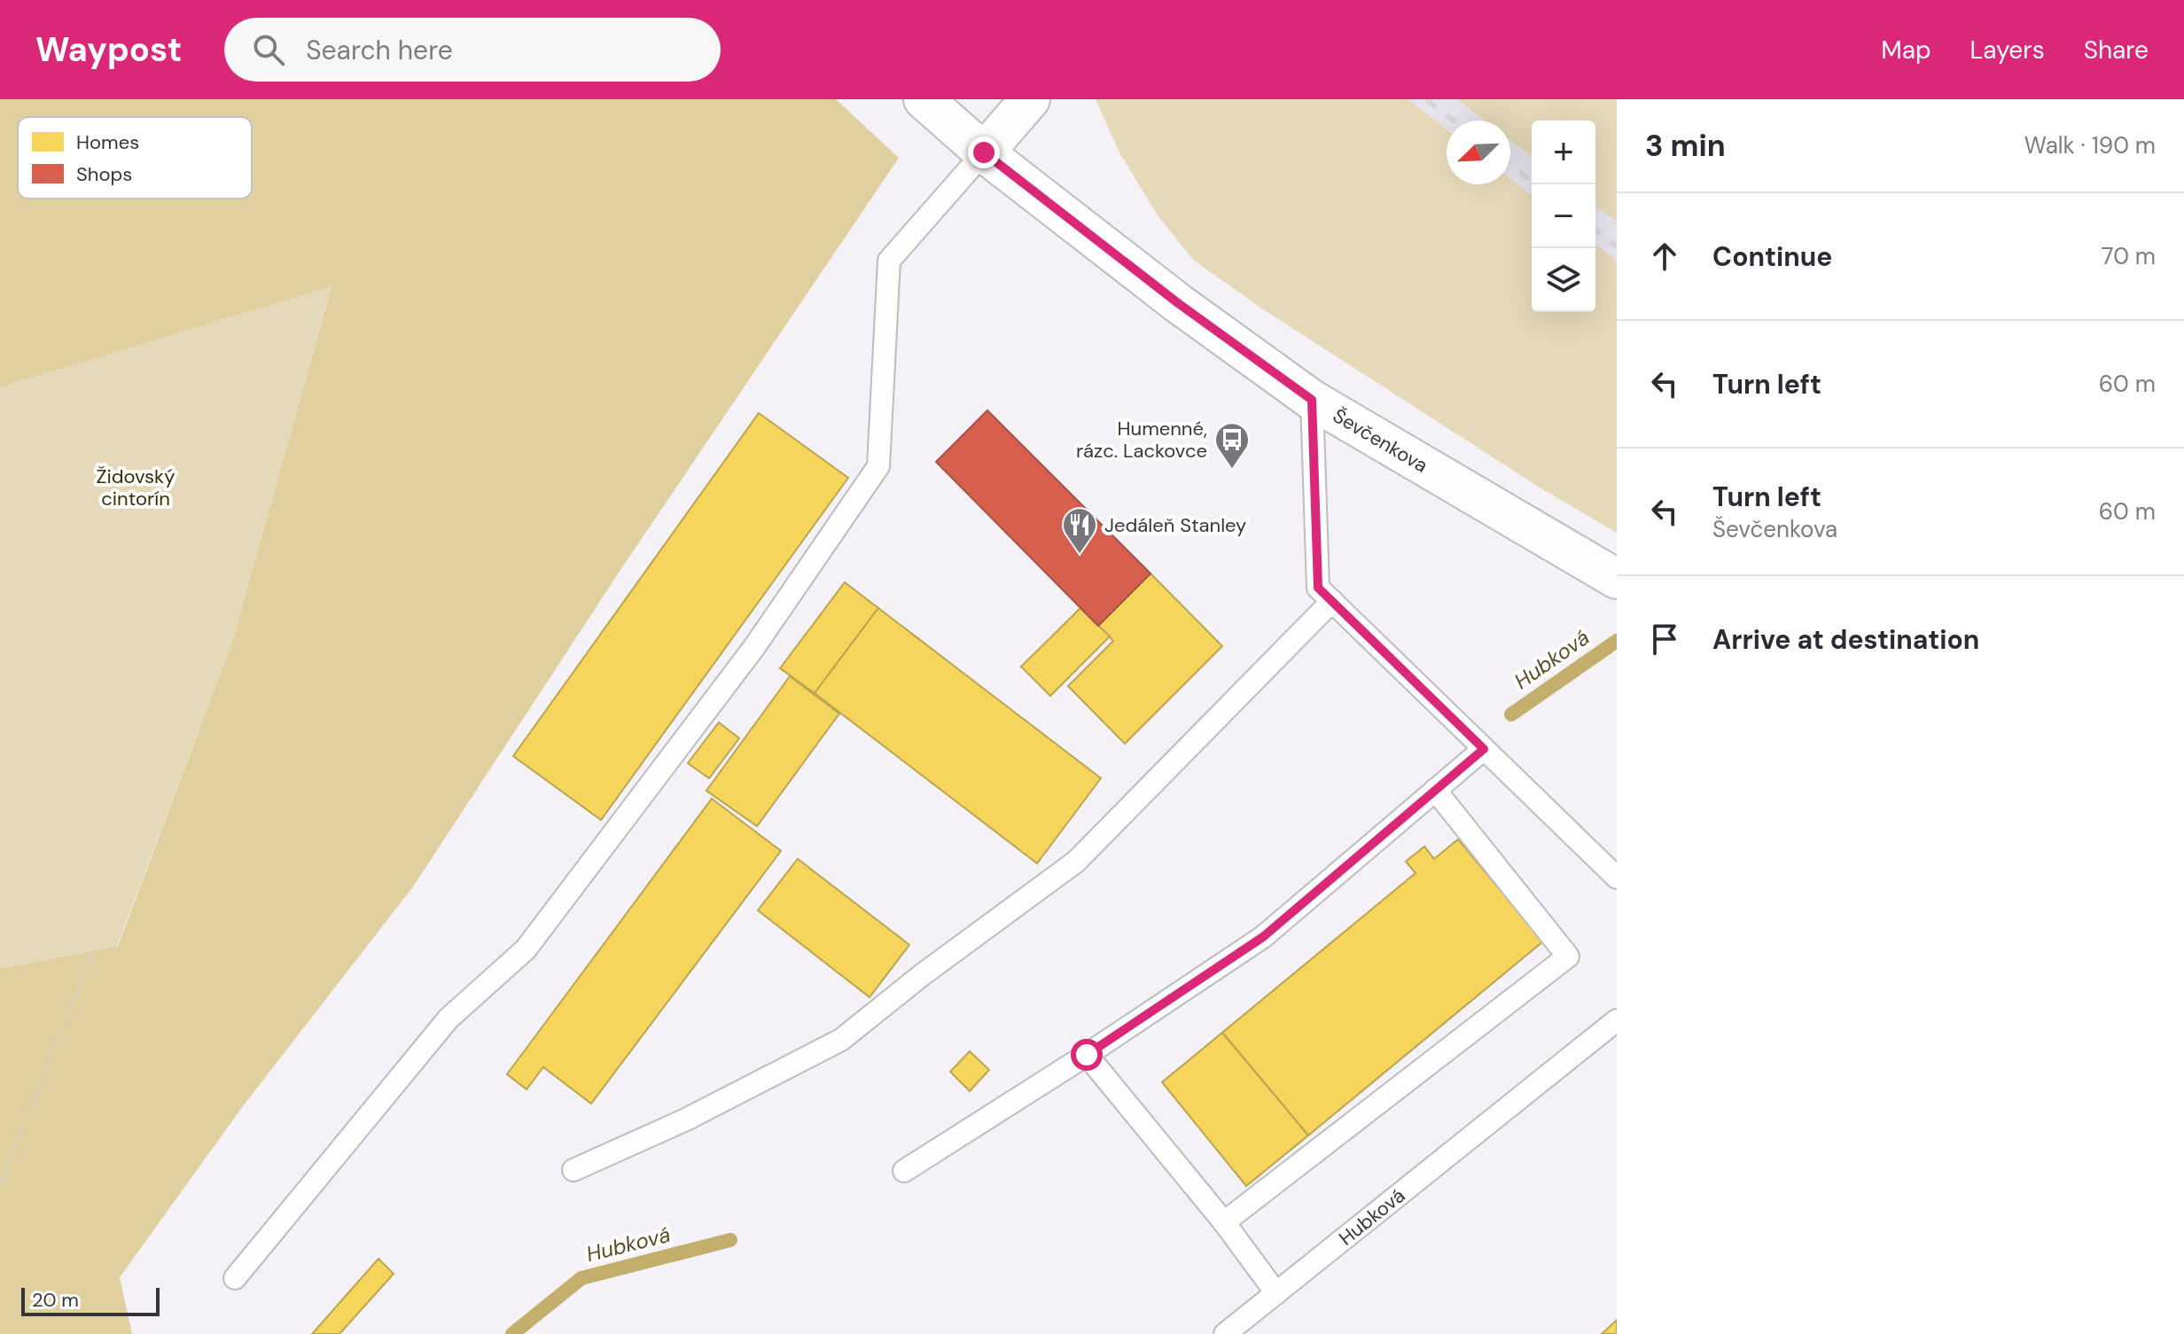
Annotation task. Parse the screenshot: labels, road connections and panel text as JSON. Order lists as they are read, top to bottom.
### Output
{
  "streets": {
    "main road": ["Ševčenkova"],
    "lane": ["Hubková"]
  },
  "water": ["Hubková"],
  "parks": ["Židovský cintorín"],
  "places": {
    "bus stop": ["Humenné, rázc. Lackovce"],
    "restaurant": ["Jedáleň Stanley"]
  },
  "legend": ["Homes", "Shops"],
  "scale_bar": "20 m",
  "north": "bottom left",
  "page": {
    "header": "Waypost",
    "search": "Search here",
    "nav": ["Map", "Layers", "Share"],
    "heading": ["3 min", "Walk · 190 m"],
    "map_buttons": ["+", "−"],
    "list": [
      ["Continue", "70 m"],
      ["Turn left", "60 m"],
      ["Turn left", "Ševčenkova", "60 m"],
      "Arrive at destination"
    ],
    "scale": "20 m"
  }
}
